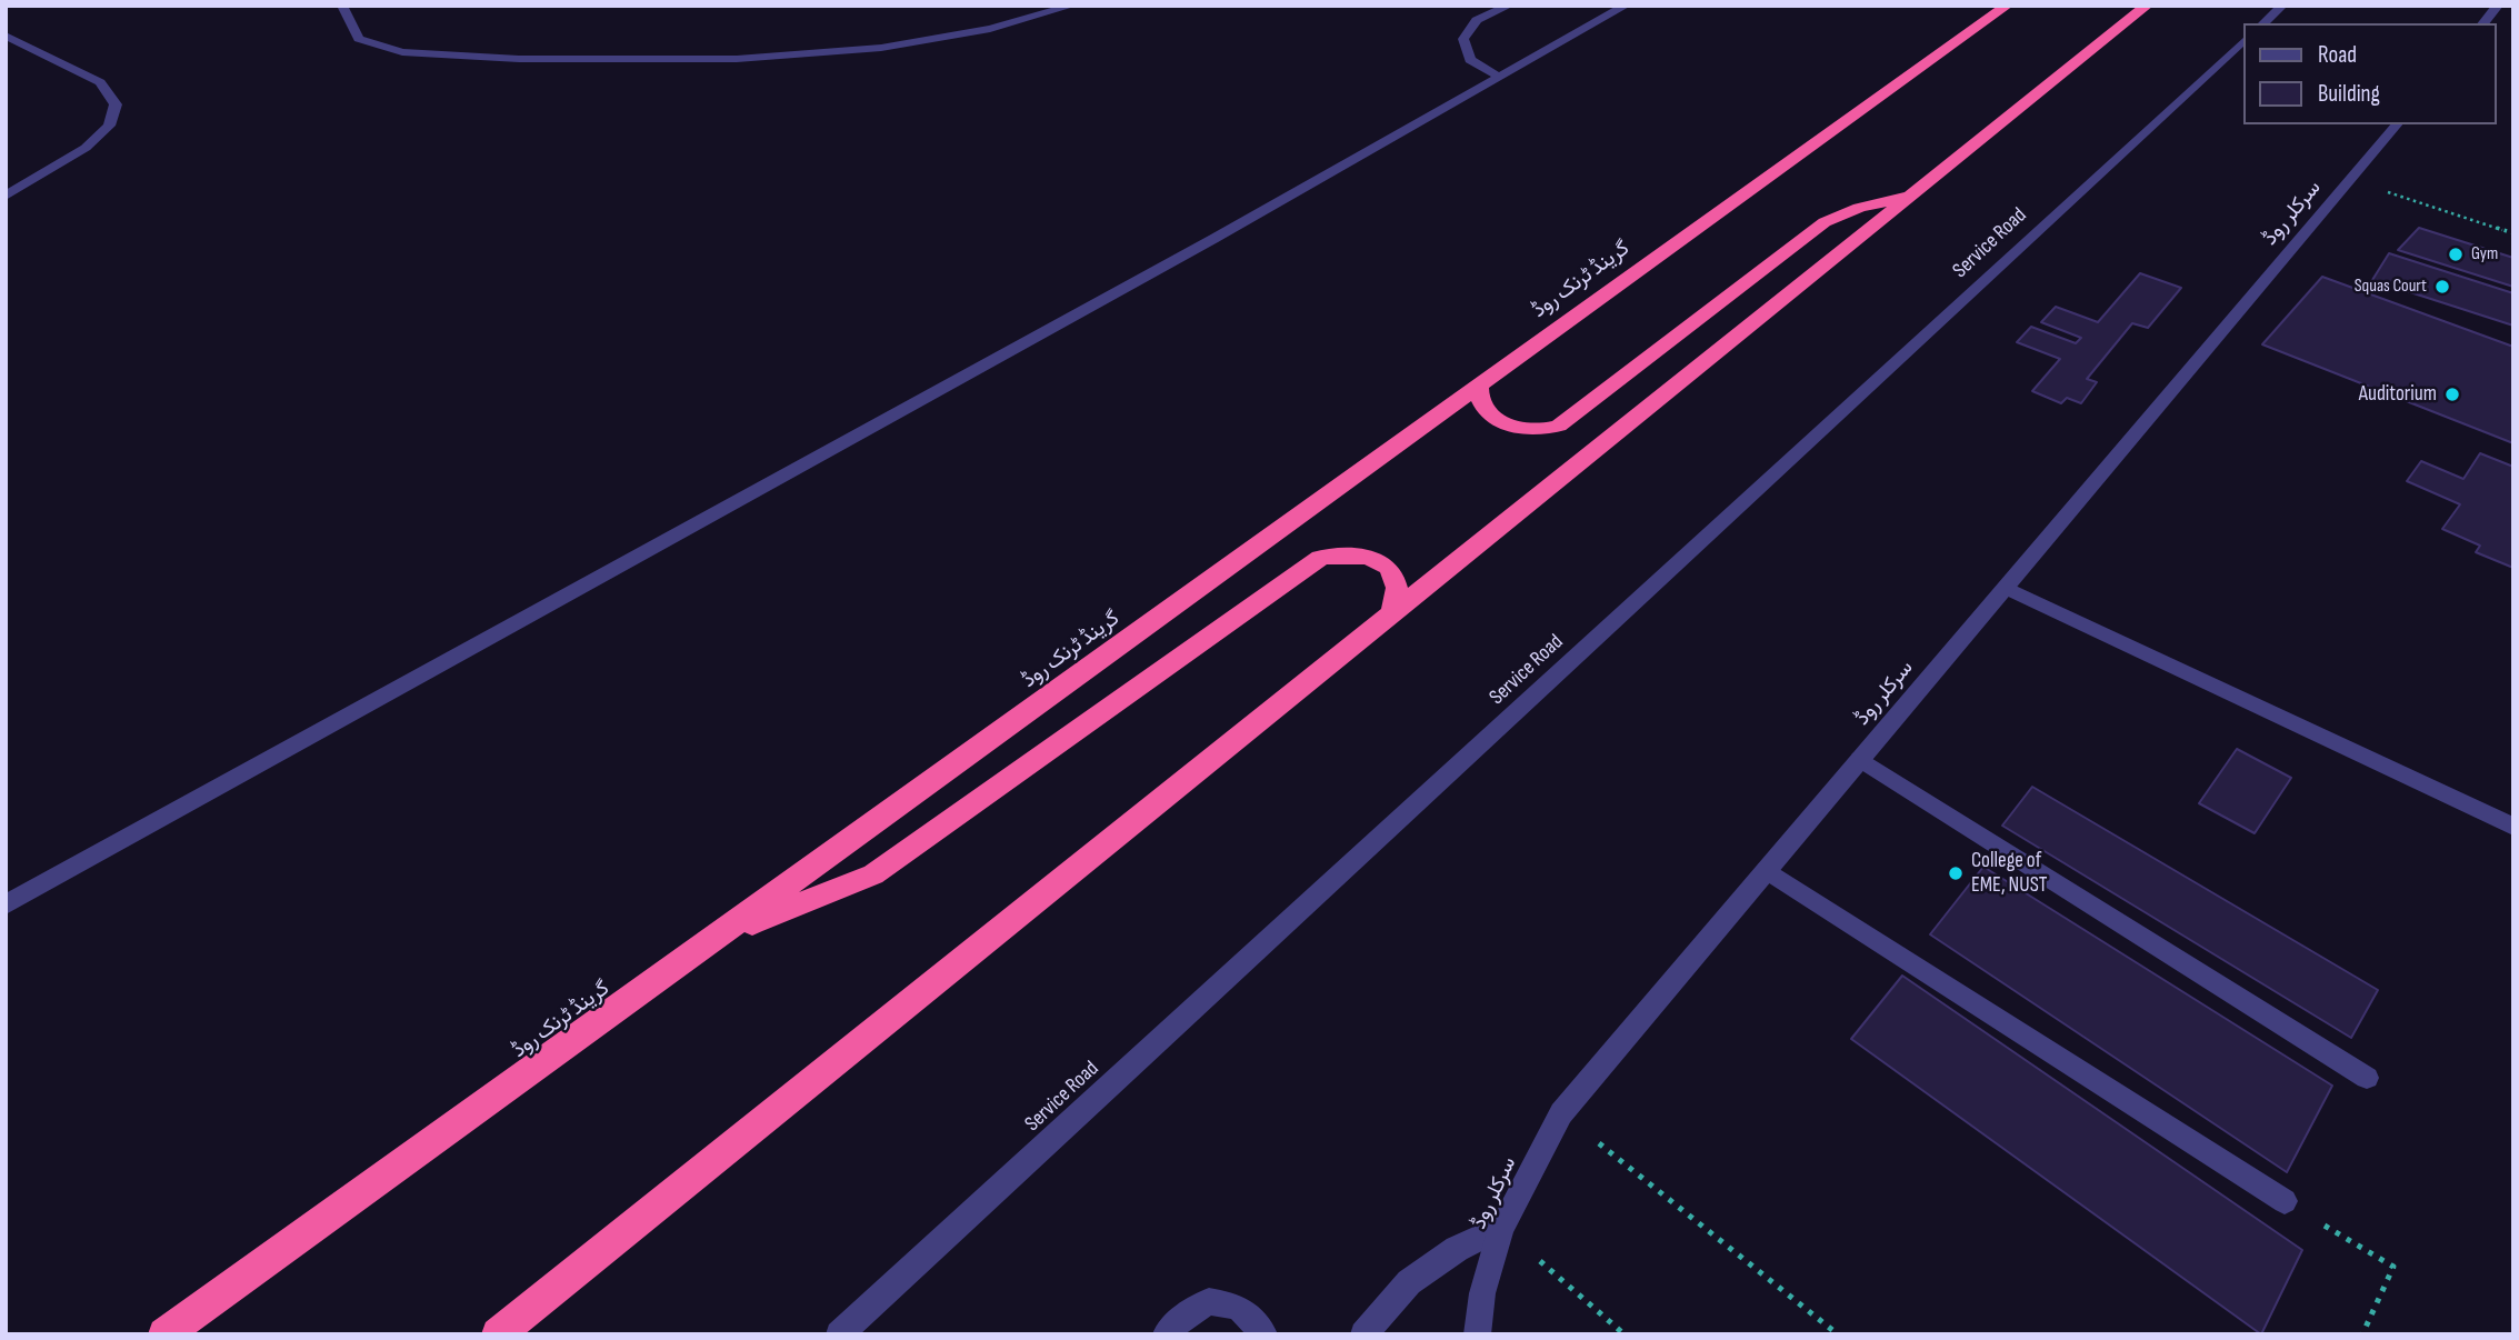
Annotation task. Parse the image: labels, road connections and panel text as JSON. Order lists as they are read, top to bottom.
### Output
{
  "streets": {
    "highway": ["گرینڈ ٹرنک روڈ"],
    "street": ["سرکلر روڈ", "Service Road"]
  },
  "places": [
    "Gym",
    "Squas Court",
    "Auditorium",
    "College of EME, NUST"
  ],
  "legend": ["Road", "Building"]
}
